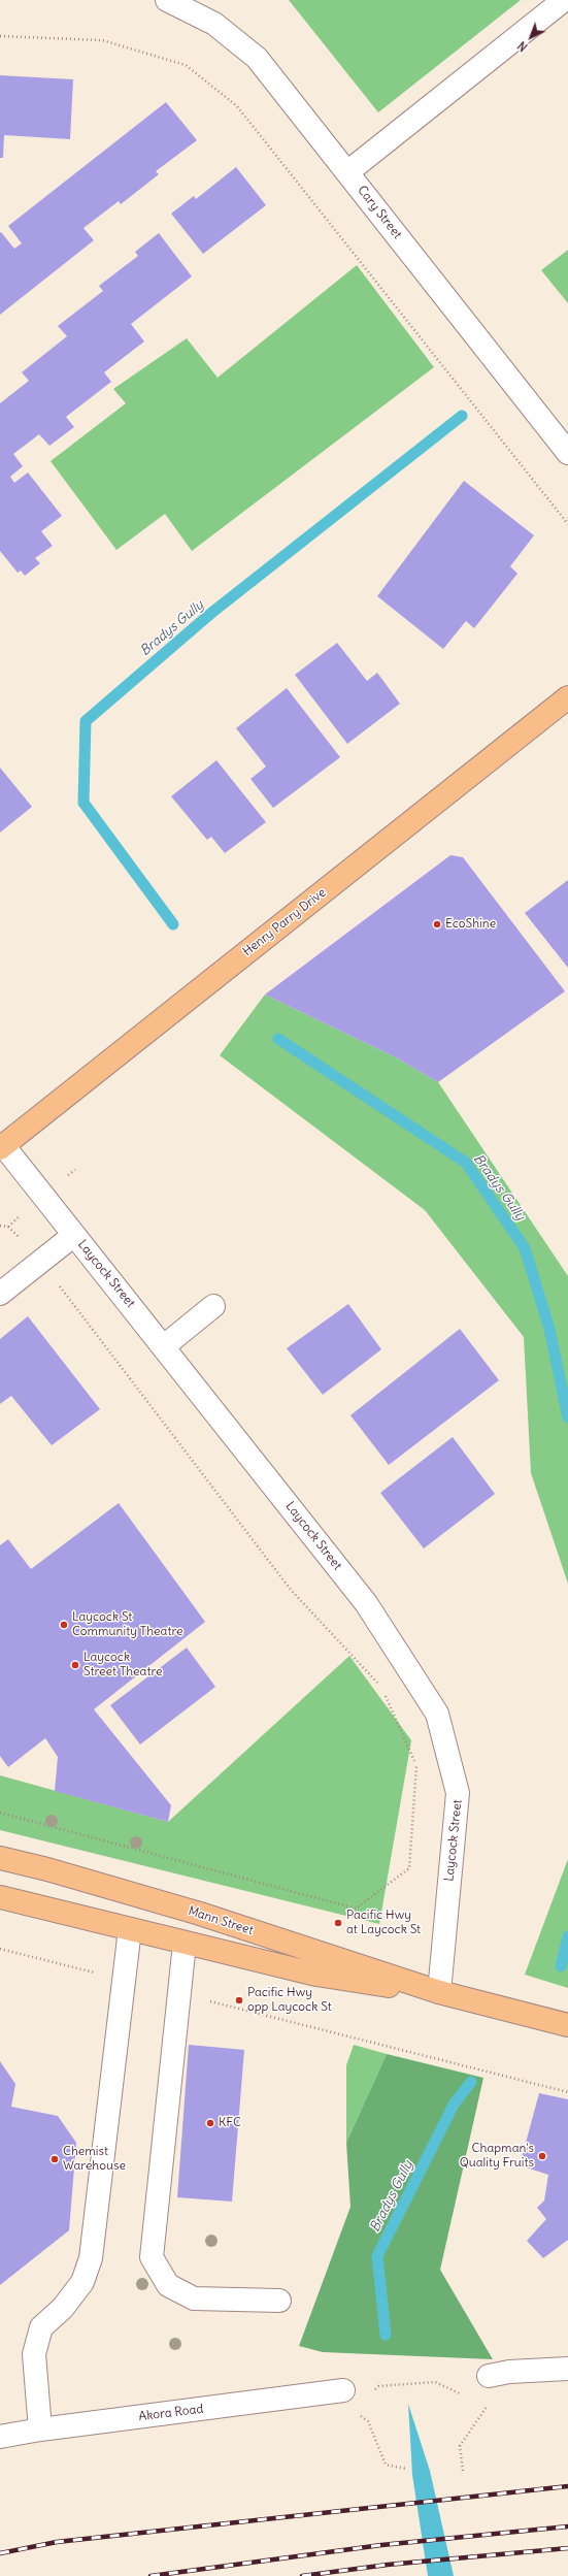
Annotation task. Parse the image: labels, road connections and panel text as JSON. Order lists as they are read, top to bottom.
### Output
{
  "streets": {
    "main road": ["Henry Parry Drive", "Mann Street"],
    "street": ["Cary Street", "Laycock Street", "Akora Road"]
  },
  "crossings": [
    ["Henry Parry Drive", "Laycock Street"],
    ["Laycock Street", "Mann Street"]
  ],
  "water": ["Bradys Gully"],
  "places": [
    "EcoShine",
    "Laycock St Community Theatre",
    "Laycock Street Theatre",
    "Pacific Hwy at Laycock St",
    "Pacific Hwy opp Laycock St",
    "KFC",
    "Chapman's Quality Fruits",
    "Chemist Warehouse"
  ],
  "north": "bottom left"
}
